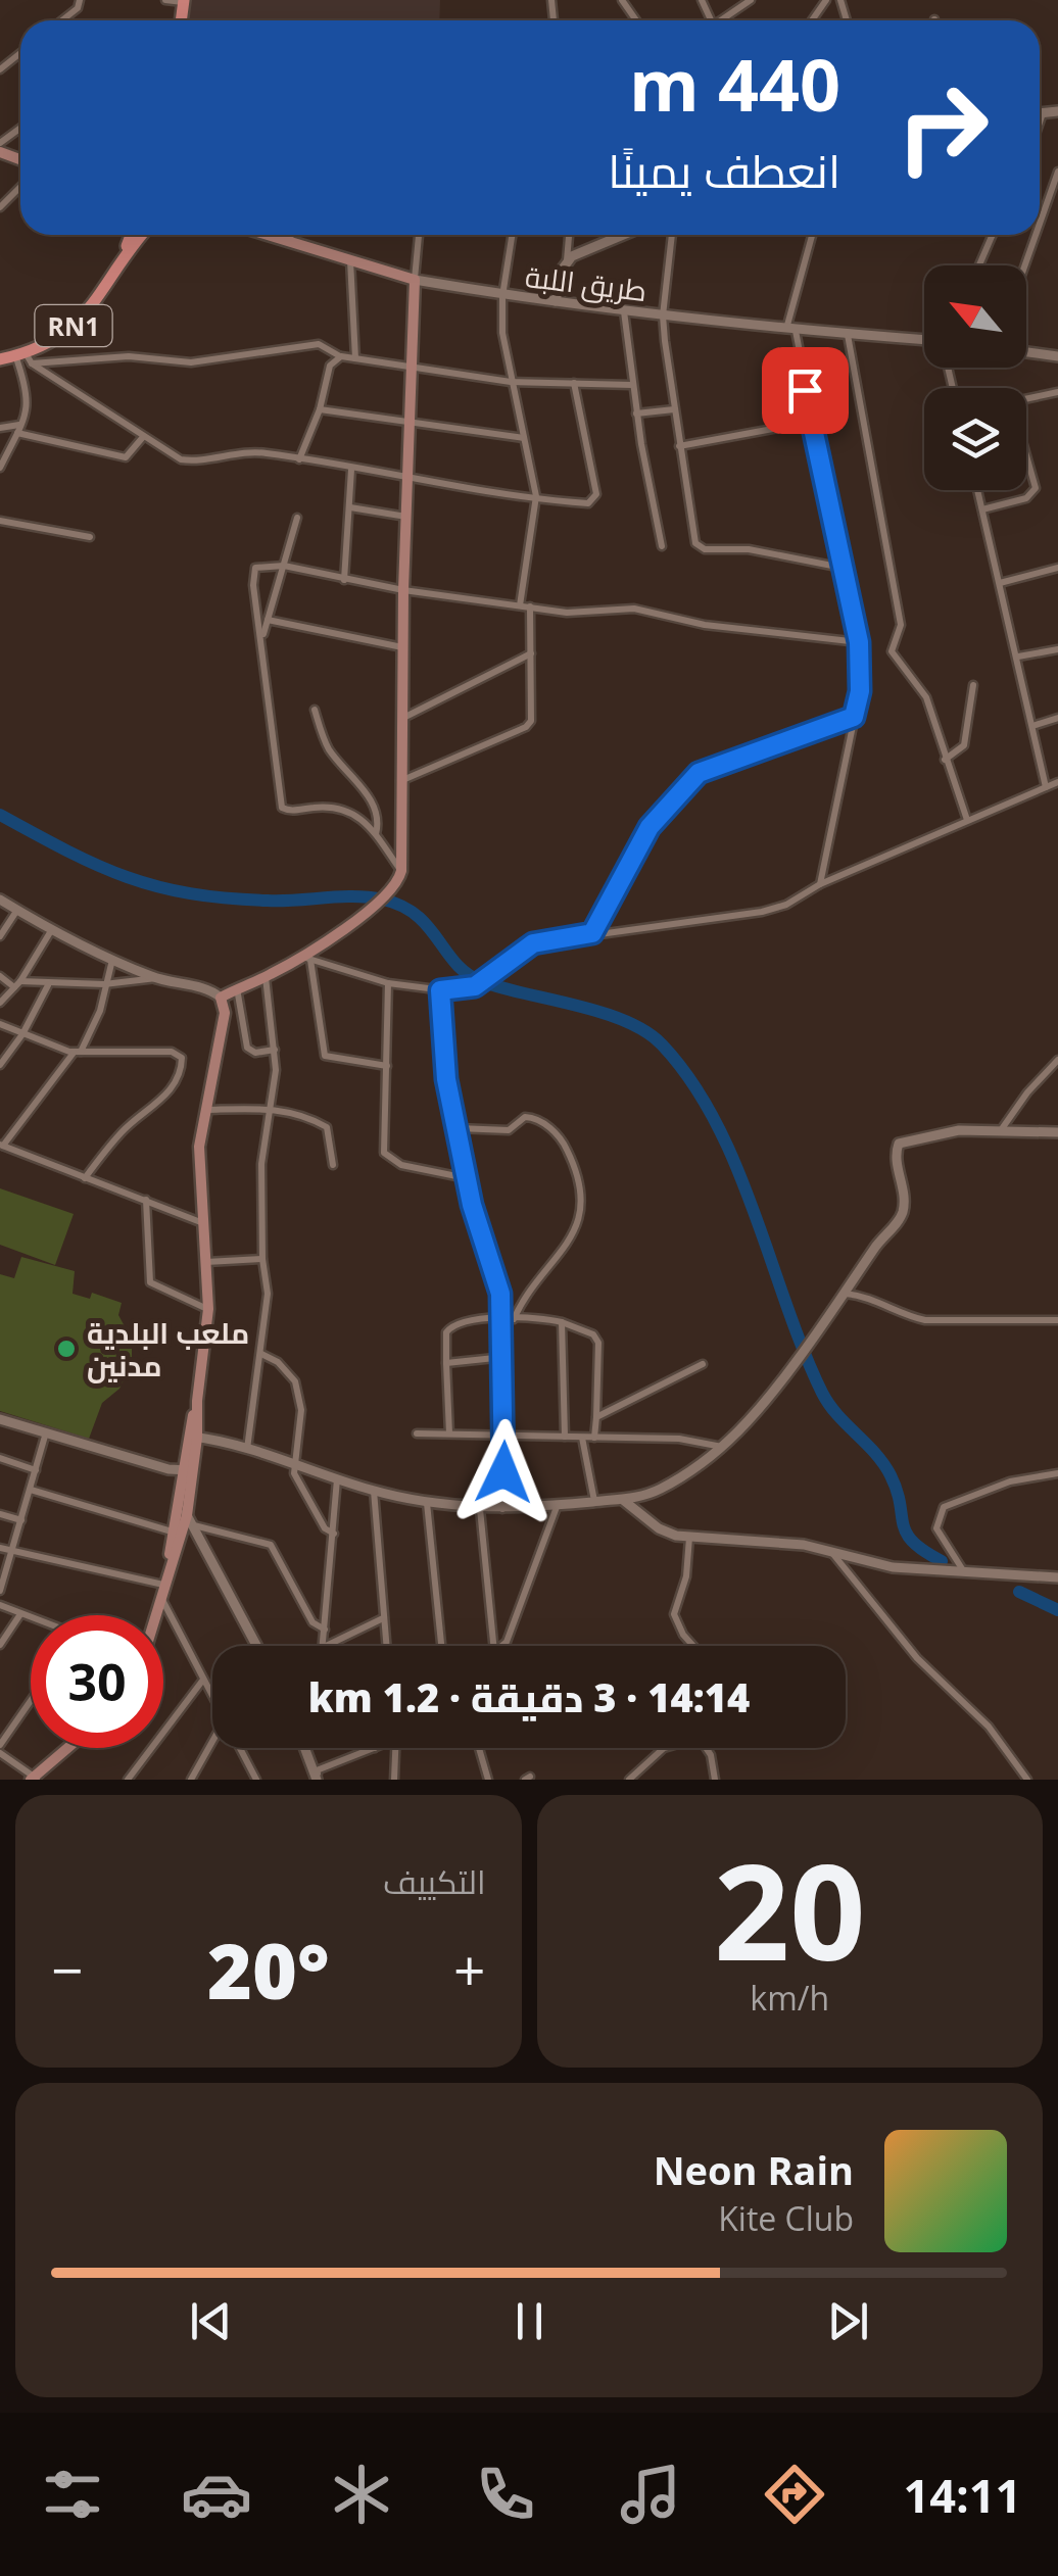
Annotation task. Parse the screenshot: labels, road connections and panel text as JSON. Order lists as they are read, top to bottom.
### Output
{
  "streets": {
    "main road": ["طريق اللبة", "RN1"]
  },
  "places": ["ملعب البلدية مدنين"],
  "north": "top left",
  "page": {
    "turn": ["440 m", "انعطف يمينًا"],
    "limit": "30",
    "trip": "14:14 · 3 دقيقة · 1.2 km",
    "tile": [
      ["20", "km/h"],
      "التكييف"
    ],
    "heat": ["−", "20°", "+"],
    "song": ["Neon Rain", "Kite Club"],
    "tabs": "14:11"
  }
}
